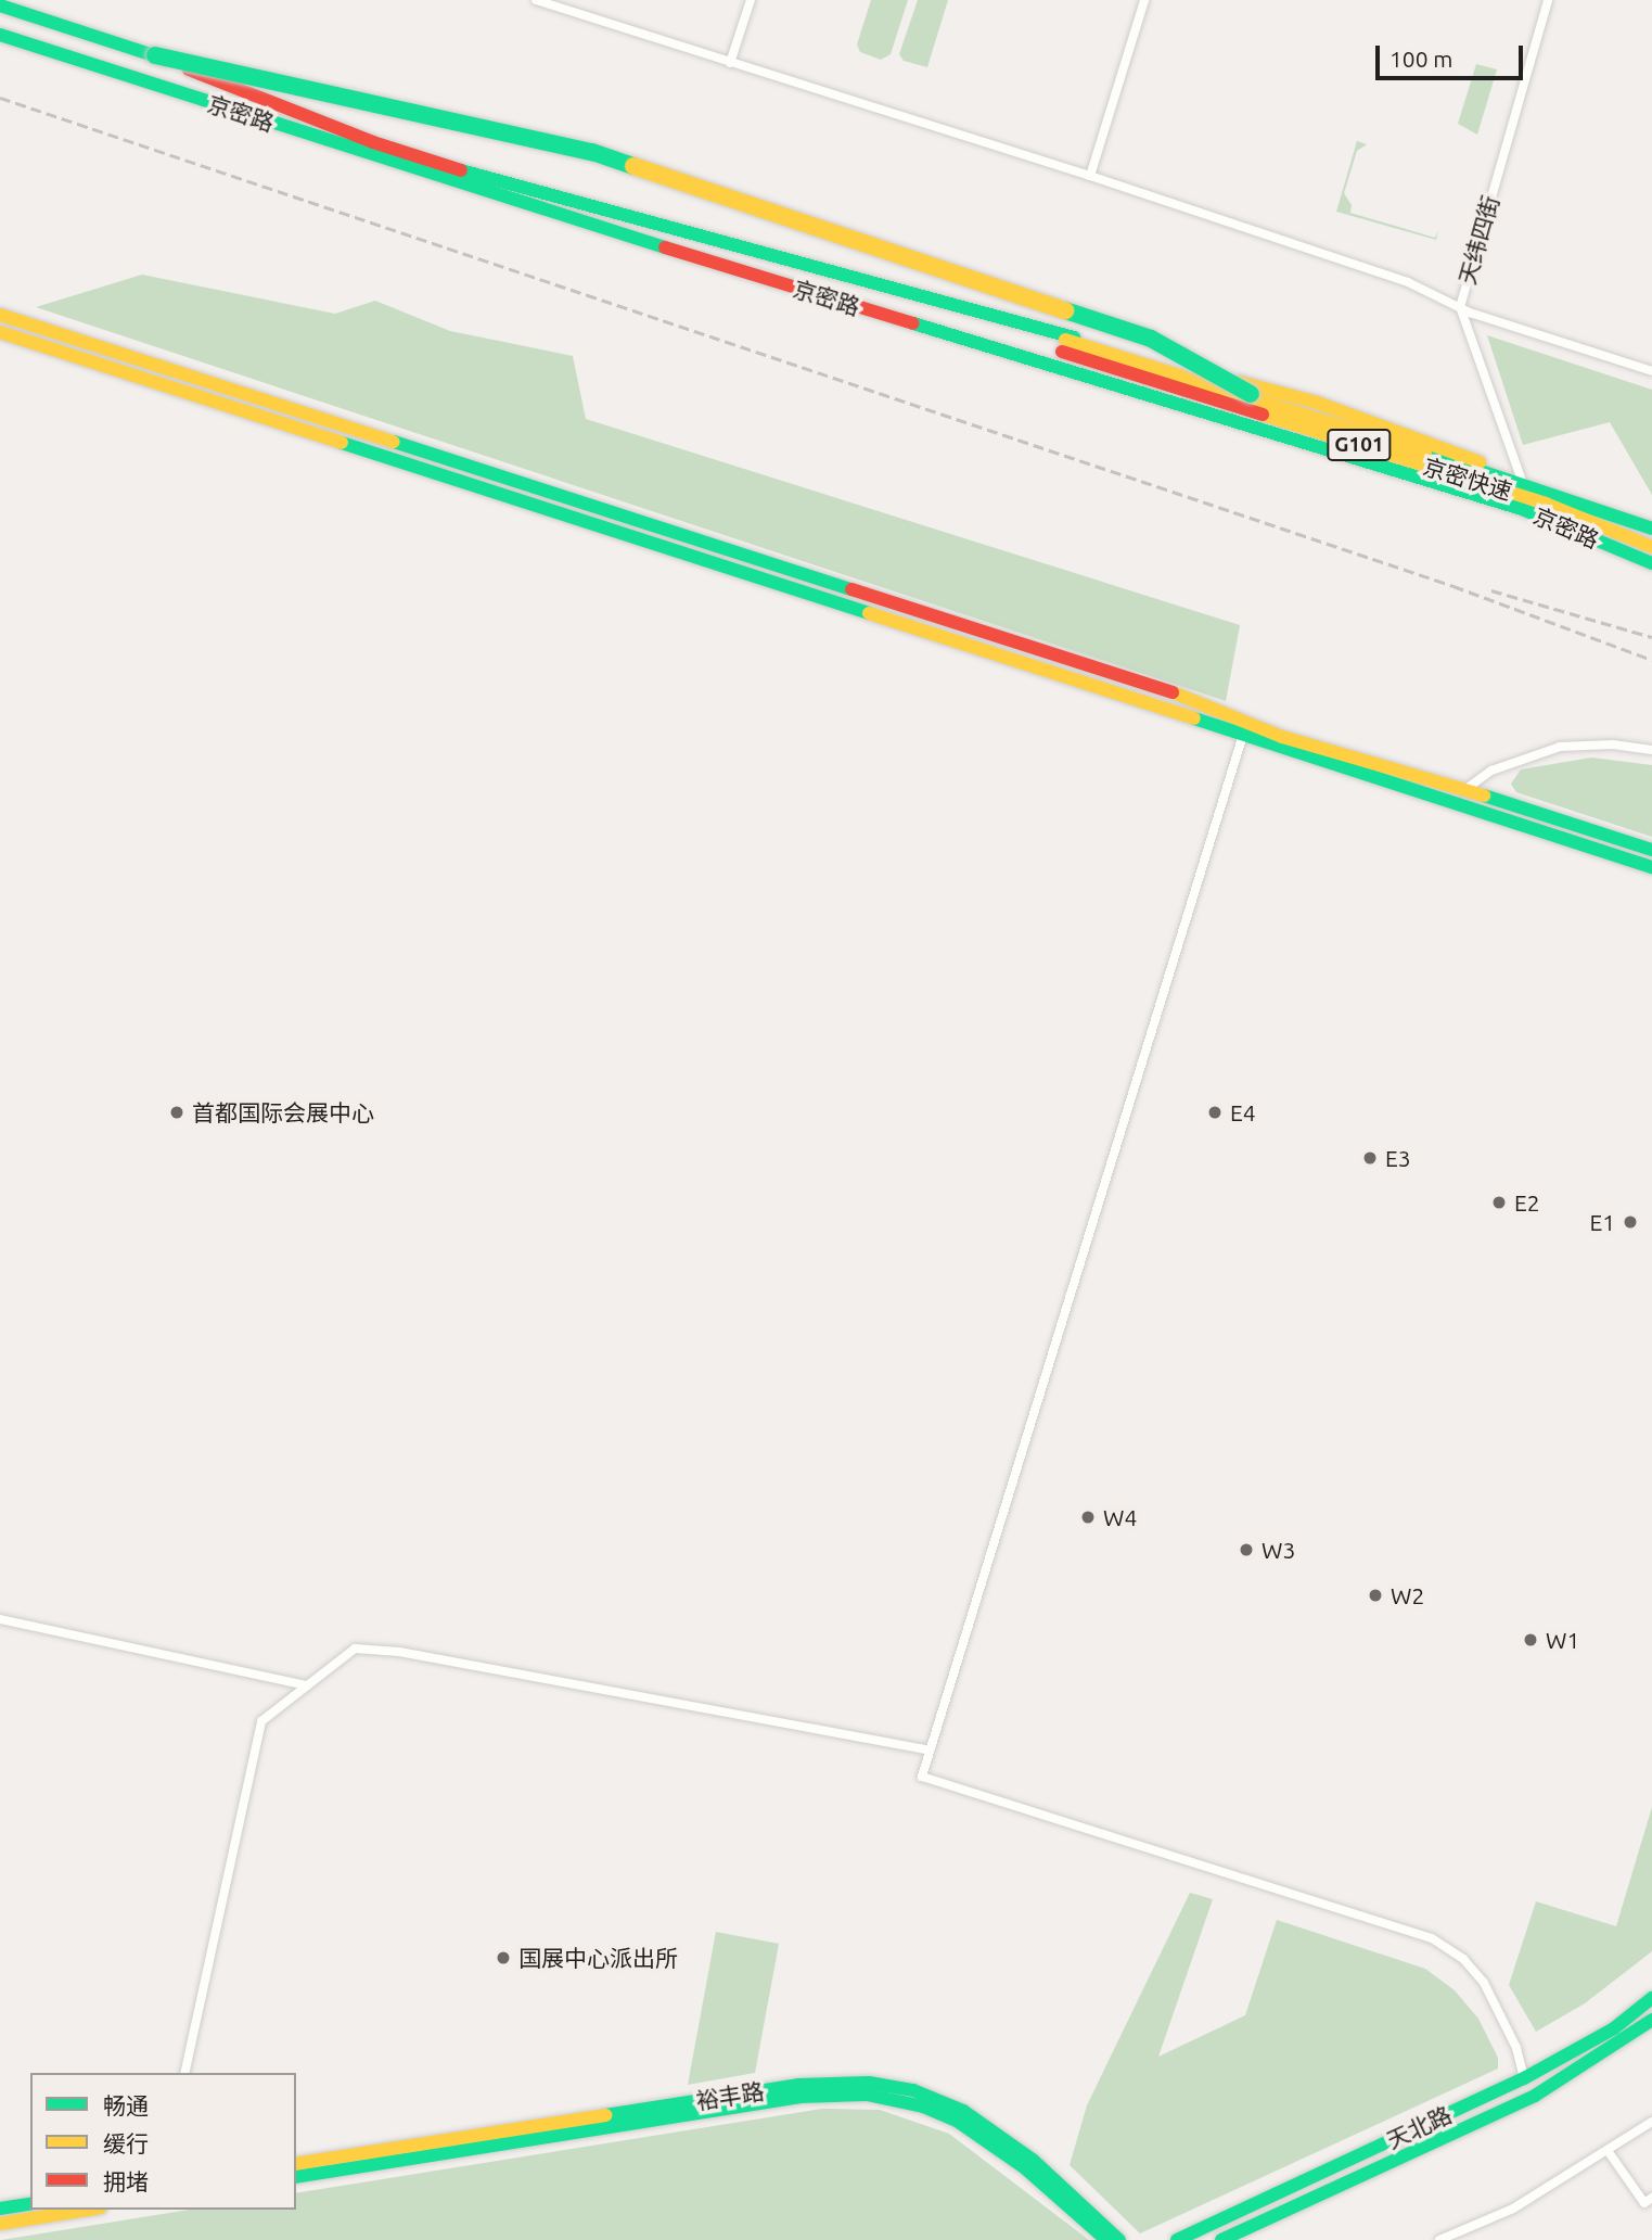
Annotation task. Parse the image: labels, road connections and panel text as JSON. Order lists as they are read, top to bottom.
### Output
{
  "streets": {
    "main road": [
      "京密路",
      "G101",
      "京密快速",
      "裕丰路",
      "天北路"
    ],
    "street": ["天纬四街"]
  },
  "crossings": [
    ["京密路", "天纬四街"],
    ["京密路", "京密快速"]
  ],
  "places": [
    "首都国际会展中心",
    "E4",
    "E3",
    "E2",
    "E1",
    "W4",
    "W3",
    "W2",
    "W1",
    "国展中心派出所"
  ],
  "legend": ["畅通", "缓行", "拥堵"],
  "scale_bar": "100 m"
}
